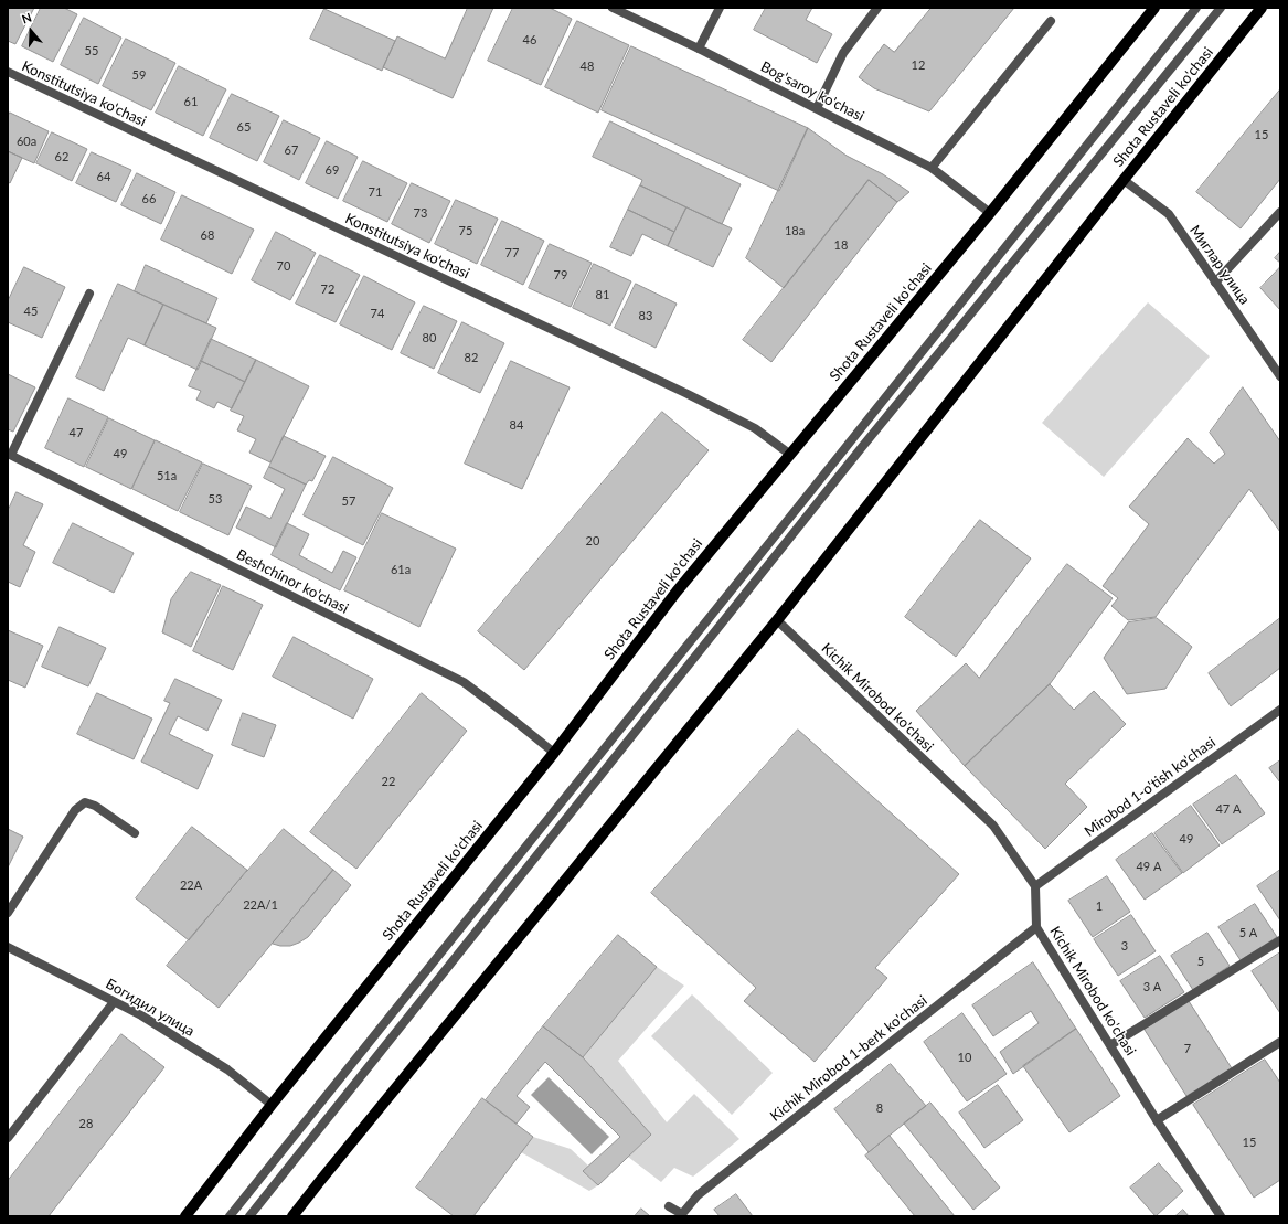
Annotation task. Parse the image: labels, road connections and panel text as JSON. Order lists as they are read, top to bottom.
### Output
{
  "streets": {
    "main road": ["Shota Rustaveli ko'chasi"],
    "street": [
      "Bog'saroy ko'chasi",
      "Konstitutsiya ko'chasi",
      "Миглар улица",
      "Beshchinor ko'chasi",
      "Kichik Mirobod ko'chasi",
      "Mirobod 1-o'tish ko'chasi",
      "Богидил улица",
      "Kichik Mirobod 1-berk ko'chasi"
    ]
  },
  "crossings": [
    ["Bog'saroy ko'chasi", "Shota Rustaveli ko'chasi"],
    ["Konstitutsiya ko'chasi", "Shota Rustaveli ko'chasi"],
    ["Shota Rustaveli ko'chasi", "Миглар улица"],
    ["Shota Rustaveli ko'chasi", "Beshchinor ko'chasi"],
    ["Shota Rustaveli ko'chasi", "Kichik Mirobod ko'chasi"],
    ["Shota Rustaveli ko'chasi", "Богидил улица"],
    ["Kichik Mirobod ko'chasi", "Mirobod 1-o'tish ko'chasi"],
    ["Kichik Mirobod ko'chasi", "Kichik Mirobod 1-berk ko'chasi"]
  ],
  "house_numbers": [
    "46",
    "55",
    "12",
    "48",
    "59",
    "61",
    "65",
    "15",
    "60a",
    "67",
    "62",
    "69",
    "64",
    "71",
    "66",
    "73",
    "75",
    "18a",
    "68",
    "18",
    "77",
    "70",
    "79",
    "72",
    "81",
    "45",
    "74",
    "83",
    "80",
    "82",
    "84",
    "47",
    "49",
    "51a",
    "53",
    "57",
    "20",
    "61a",
    "22",
    "47 A",
    "49",
    "49 A",
    "22A",
    "22А/1",
    "1",
    "5 A",
    "3",
    "5",
    "3 A",
    "7",
    "10",
    "8",
    "28",
    "15"
  ],
  "north": "top"
}
